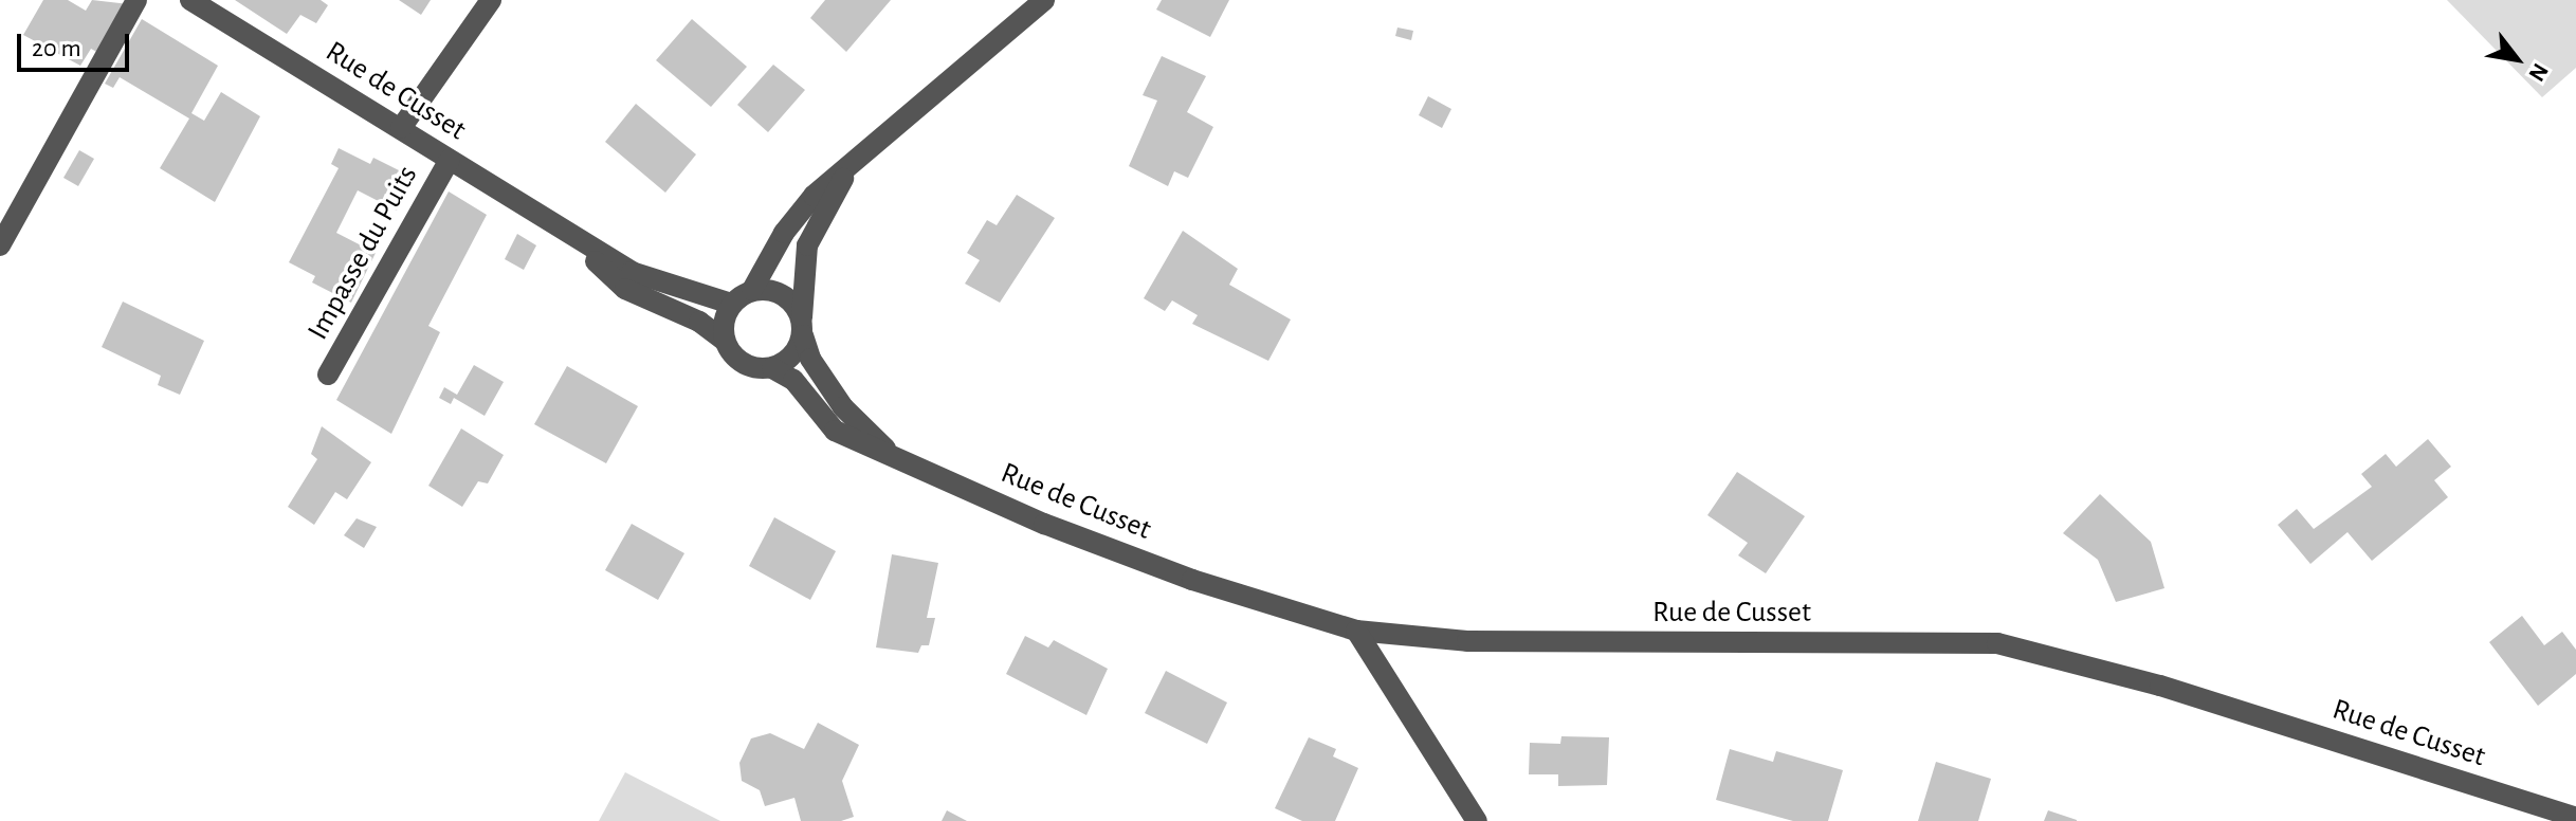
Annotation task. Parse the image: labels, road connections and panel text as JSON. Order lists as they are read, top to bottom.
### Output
{
  "streets": {
    "street": ["Rue de Cusset", "Impasse du Puits"]
  },
  "crossings": [
    ["Rue de Cusset", "Impasse du Puits"]
  ],
  "scale_bar": "20 m",
  "north": "bottom right"
}
